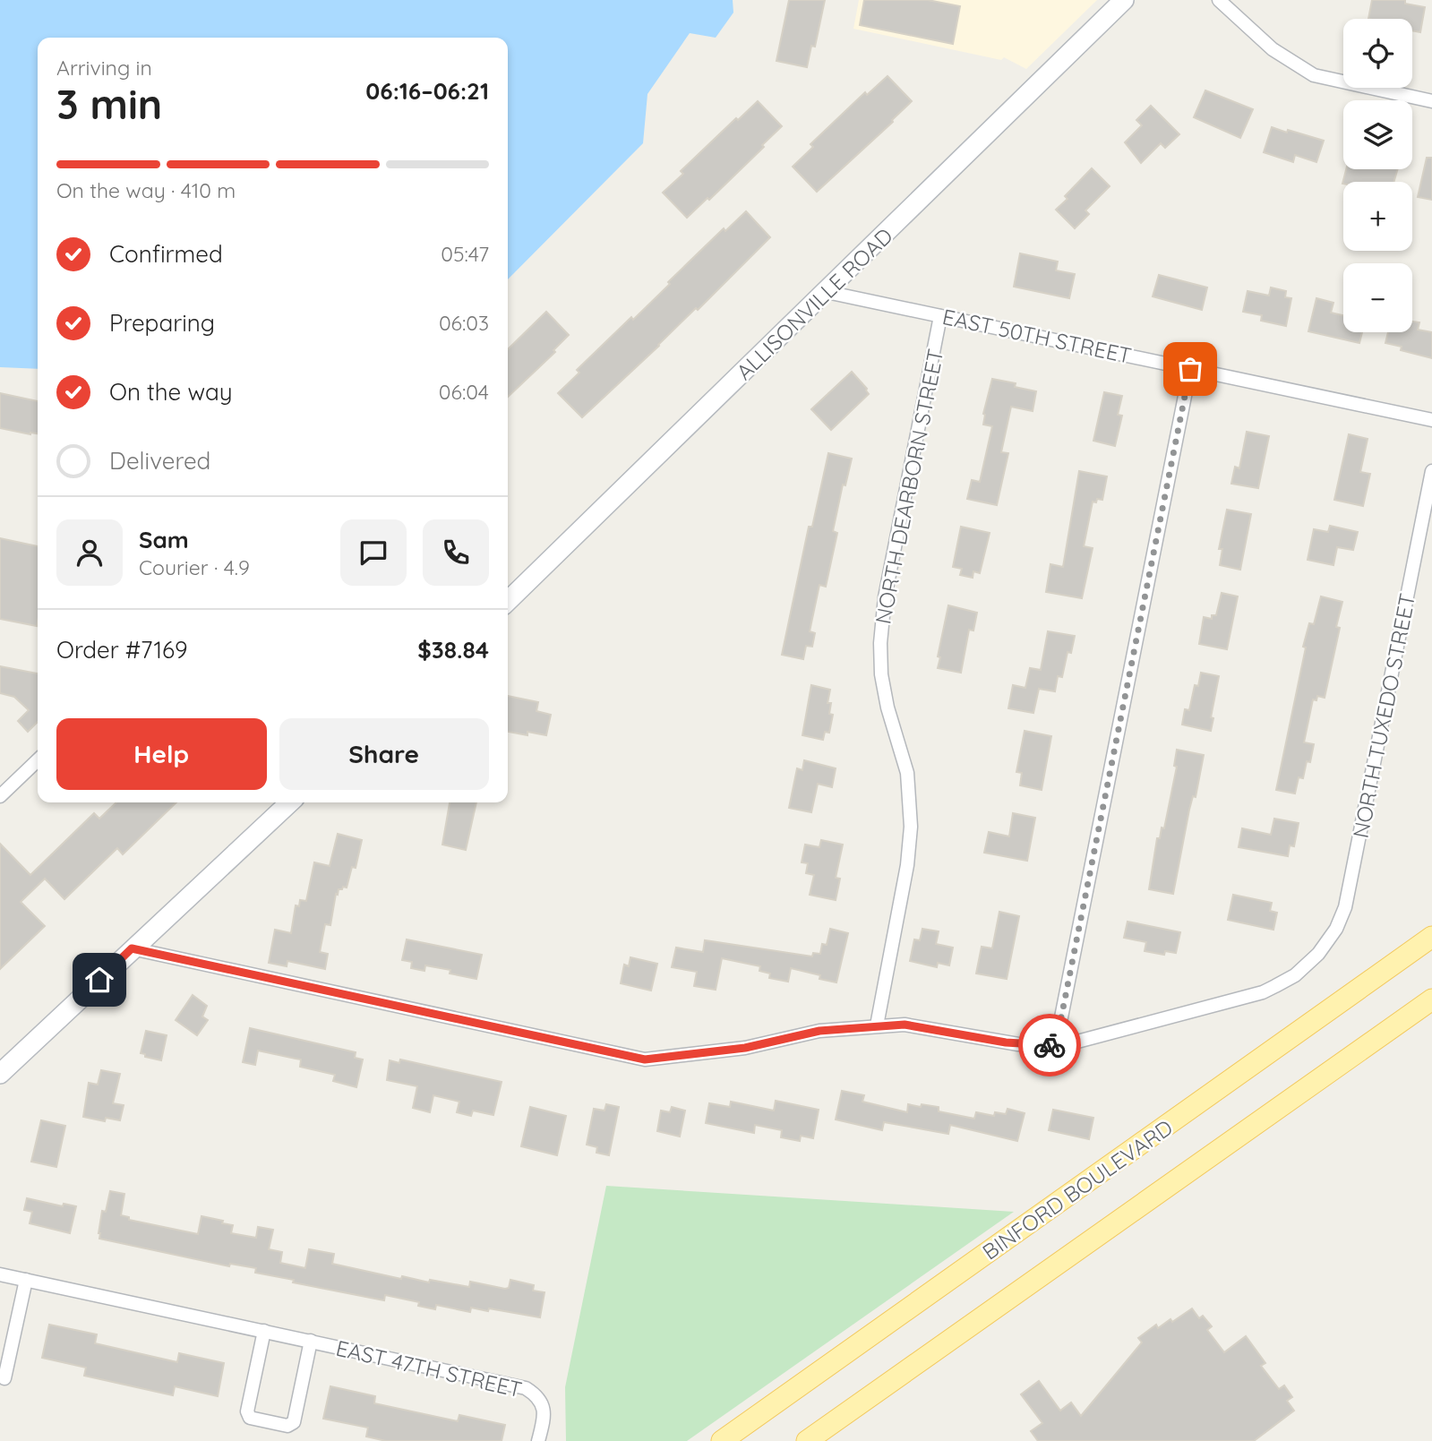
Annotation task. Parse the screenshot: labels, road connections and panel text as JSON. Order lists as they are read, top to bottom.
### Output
{
  "streets": {
    "main road": ["ALLISONVILLE ROAD", "BINFORD BOULEVARD"],
    "street": [
      "EAST 50TH STREET",
      "NORTH DEARBORN STREET",
      "NORTH TUXEDO STREET",
      "EAST 47TH STREET"
    ]
  },
  "crossings": [
    ["ALLISONVILLE ROAD", "EAST 50TH STREET"],
    ["EAST 50TH STREET", "NORTH DEARBORN STREET"],
    ["NORTH DEARBORN STREET", "NORTH TUXEDO STREET"]
  ],
  "page": {
    "map_buttons": ["+", "−"],
    "heading": ["3 min", "Arriving in", "06:16–06:21"],
    "panel": [
      "Sam",
      "Courier · 4.9",
      "Order #7169",
      "$38.84"
    ],
    "bar": "On the way · 410 m",
    "list": [
      ["Confirmed", "05:47"],
      ["Preparing", "06:03"],
      ["On the way", "06:04"],
      "Delivered"
    ],
    "buttons": ["Help", "Share"]
  }
}
